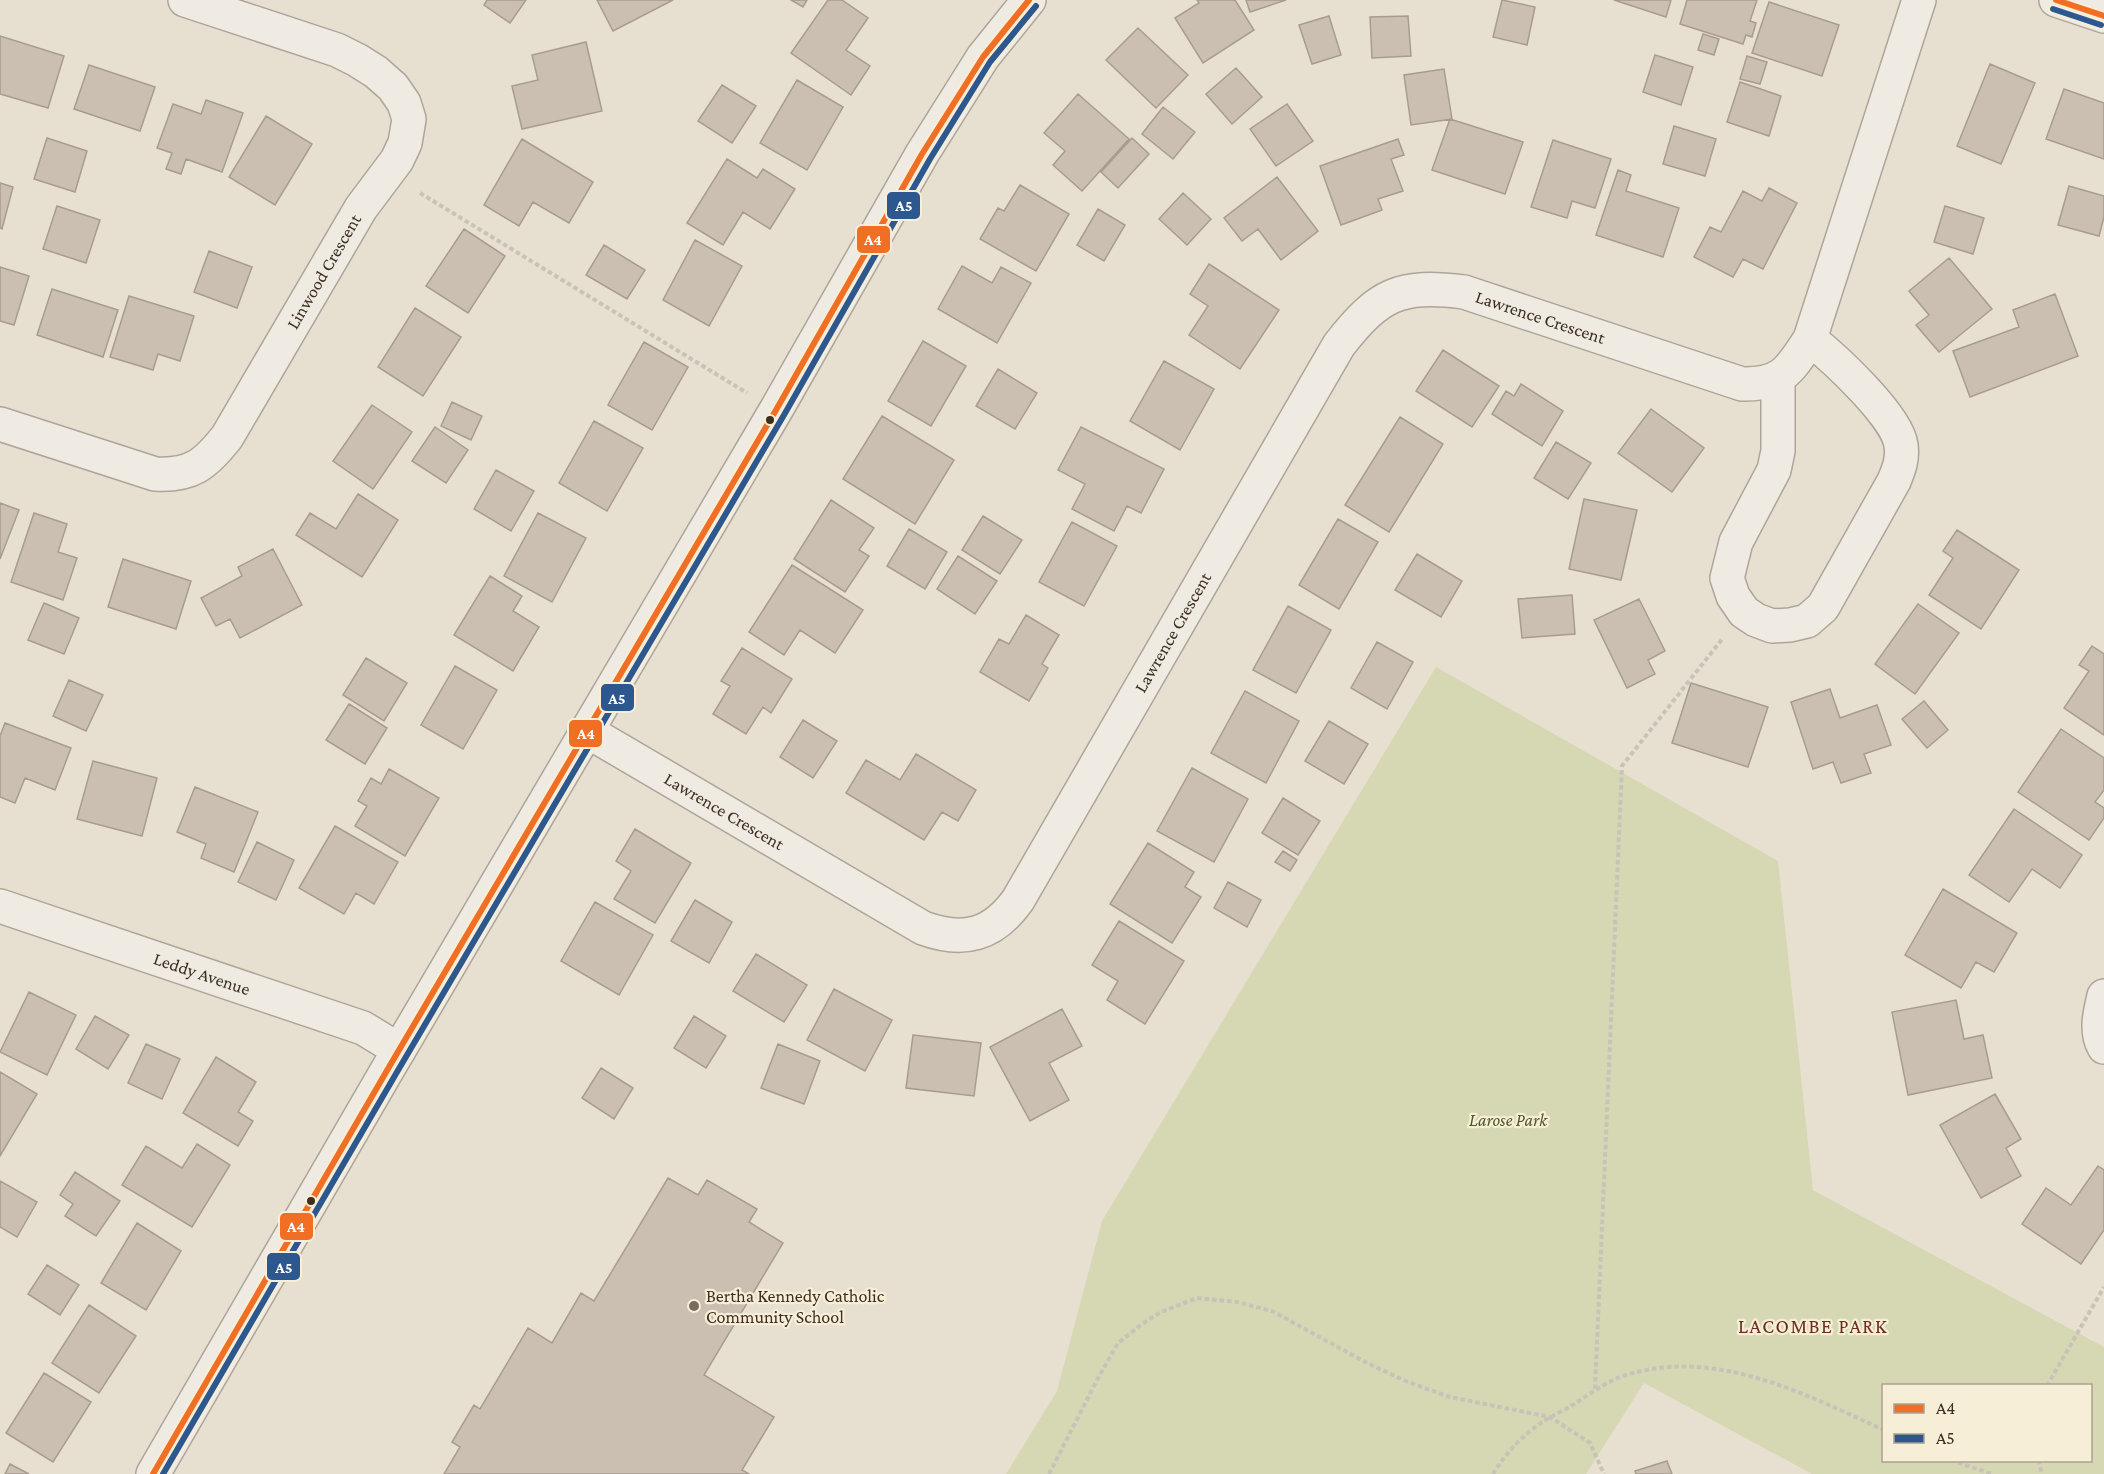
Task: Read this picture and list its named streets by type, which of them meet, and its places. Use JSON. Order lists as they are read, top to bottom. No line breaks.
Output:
{"streets":{"street":["Linwood Crescent","Lawrence Crescent","Leddy Avenue"]},"districts":["LACOMBE PARK"],"parks":["Larose Park"],"places":["Bertha Kennedy Catholic Community School"],"lines":["transit line A4","transit line A5"],"legend":["A4","A5"]}
